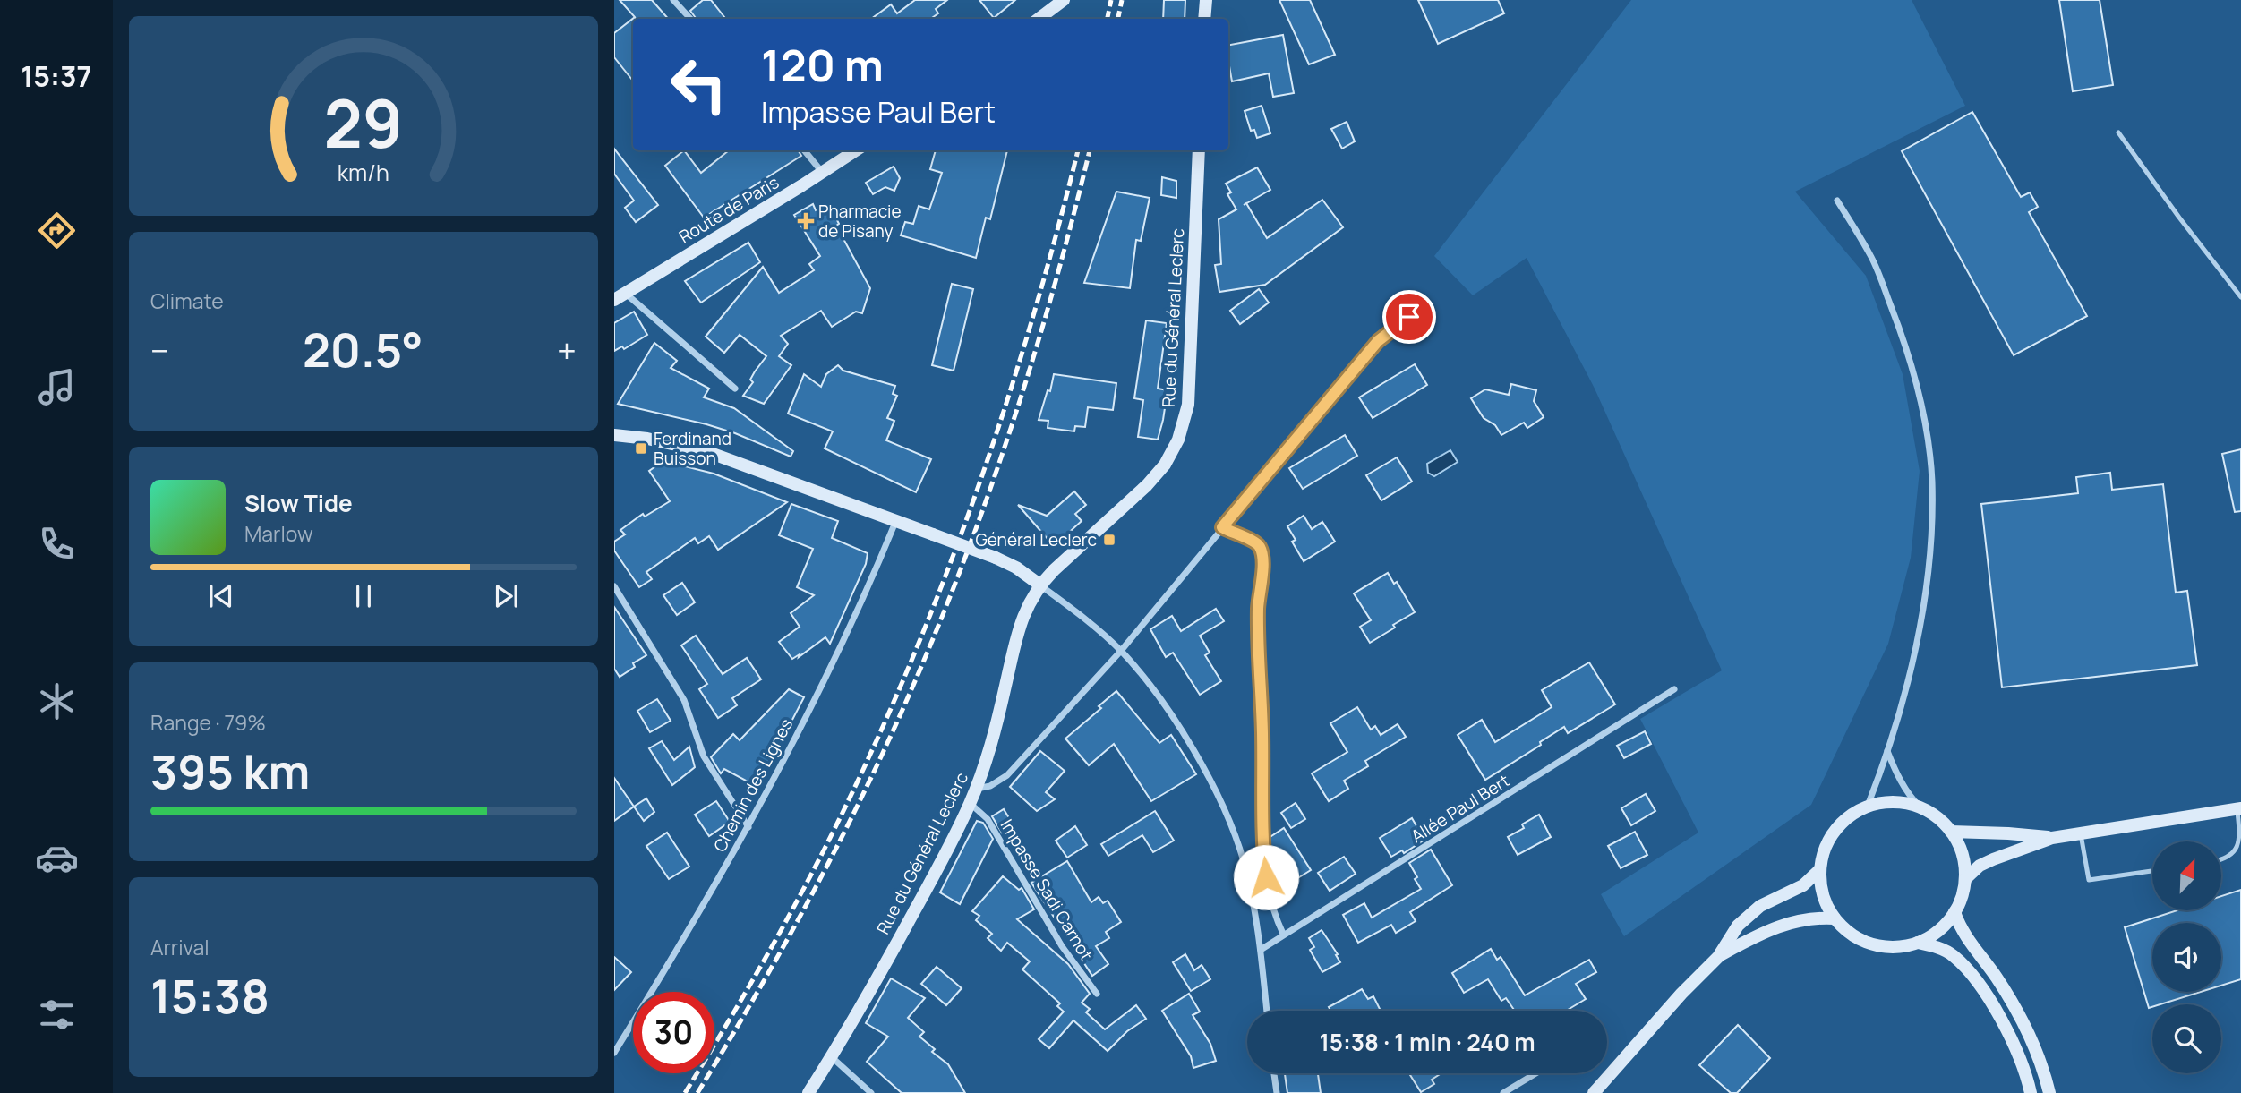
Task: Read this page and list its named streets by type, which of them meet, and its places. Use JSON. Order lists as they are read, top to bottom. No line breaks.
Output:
{"streets":{"main road":["Route de Paris","Rue du Général Leclerc"],"street":["Chemin des Lignes","Allée Paul Bert","Impasse Sadi Carnot"]},"crossings":[["Rue du Général Leclerc","Impasse Sadi Carnot"]],"places":{"health":["Pharmacie de Pisany"],"transit":["Ferdinand Buisson","Général Leclerc"]},"north":"top right","page":{"tabs":"15:37","turn":["120 m","Impasse Paul Bert"],"tile":["Climate",["Range · 79%","395 km"],["Arrival","15:38"]],"heat":["−","20.5°","+"],"song":["Slow Tide","Marlow"],"limit":"30","trip":"15:38 · 1 min · 240 m","gauge":["29","km/h"]}}
